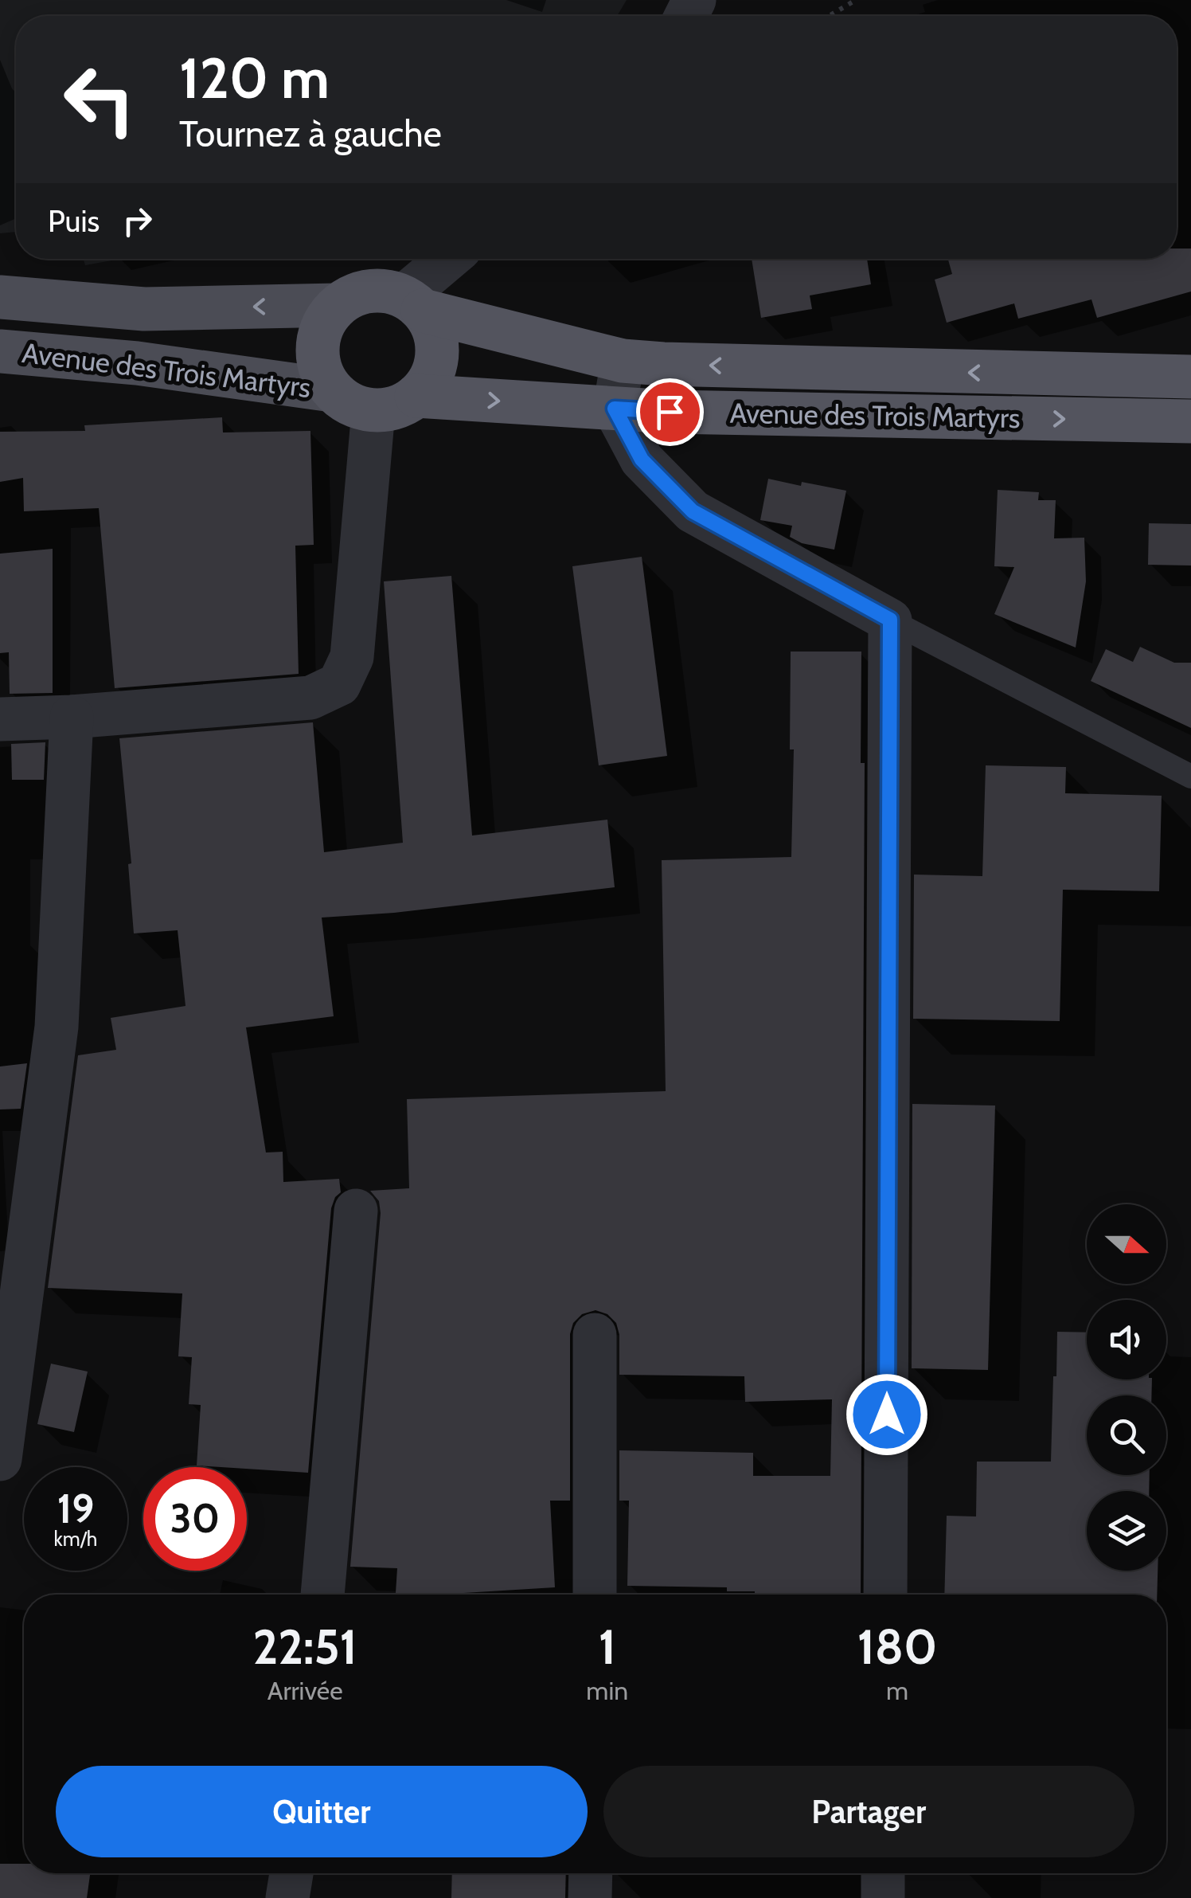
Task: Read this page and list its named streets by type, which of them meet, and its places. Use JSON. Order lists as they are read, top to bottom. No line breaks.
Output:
{"streets":{"highway":["Avenue des Trois Martyrs"]},"north":"right","page":{"turn":["120 m","Tournez à gauche"],"then":"Puis","speed":"19 km/h","limit":"30","eta":["22:51","Arrivée","1","min","180","m"],"buttons":["Quitter","Partager"]}}
